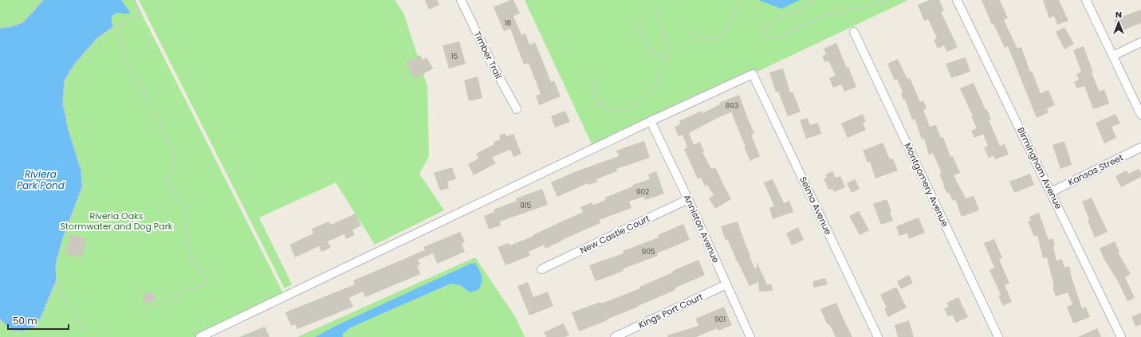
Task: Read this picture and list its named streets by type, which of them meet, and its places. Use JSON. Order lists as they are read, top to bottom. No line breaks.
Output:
{"streets":{"street":["Timber Trail","Birmingham Avenue","Kansas Street","Montgomery Avenue","Selma Avenue","Anniston Avenue","New Castle Court","Kings Port Court"]},"crossings":[["Birmingham Avenue","Kansas Street"],["Selma Avenue","Anniston Avenue"],["Anniston Avenue","New Castle Court"],["Anniston Avenue","Kings Port Court"]],"water":["Riviera Park Pond"],"parks":["Riveria Oaks Stormwater and Dog Park"],"house_numbers":["18","15","893","902","915","905","901"],"scale_bar":"50 m","north":"top"}
